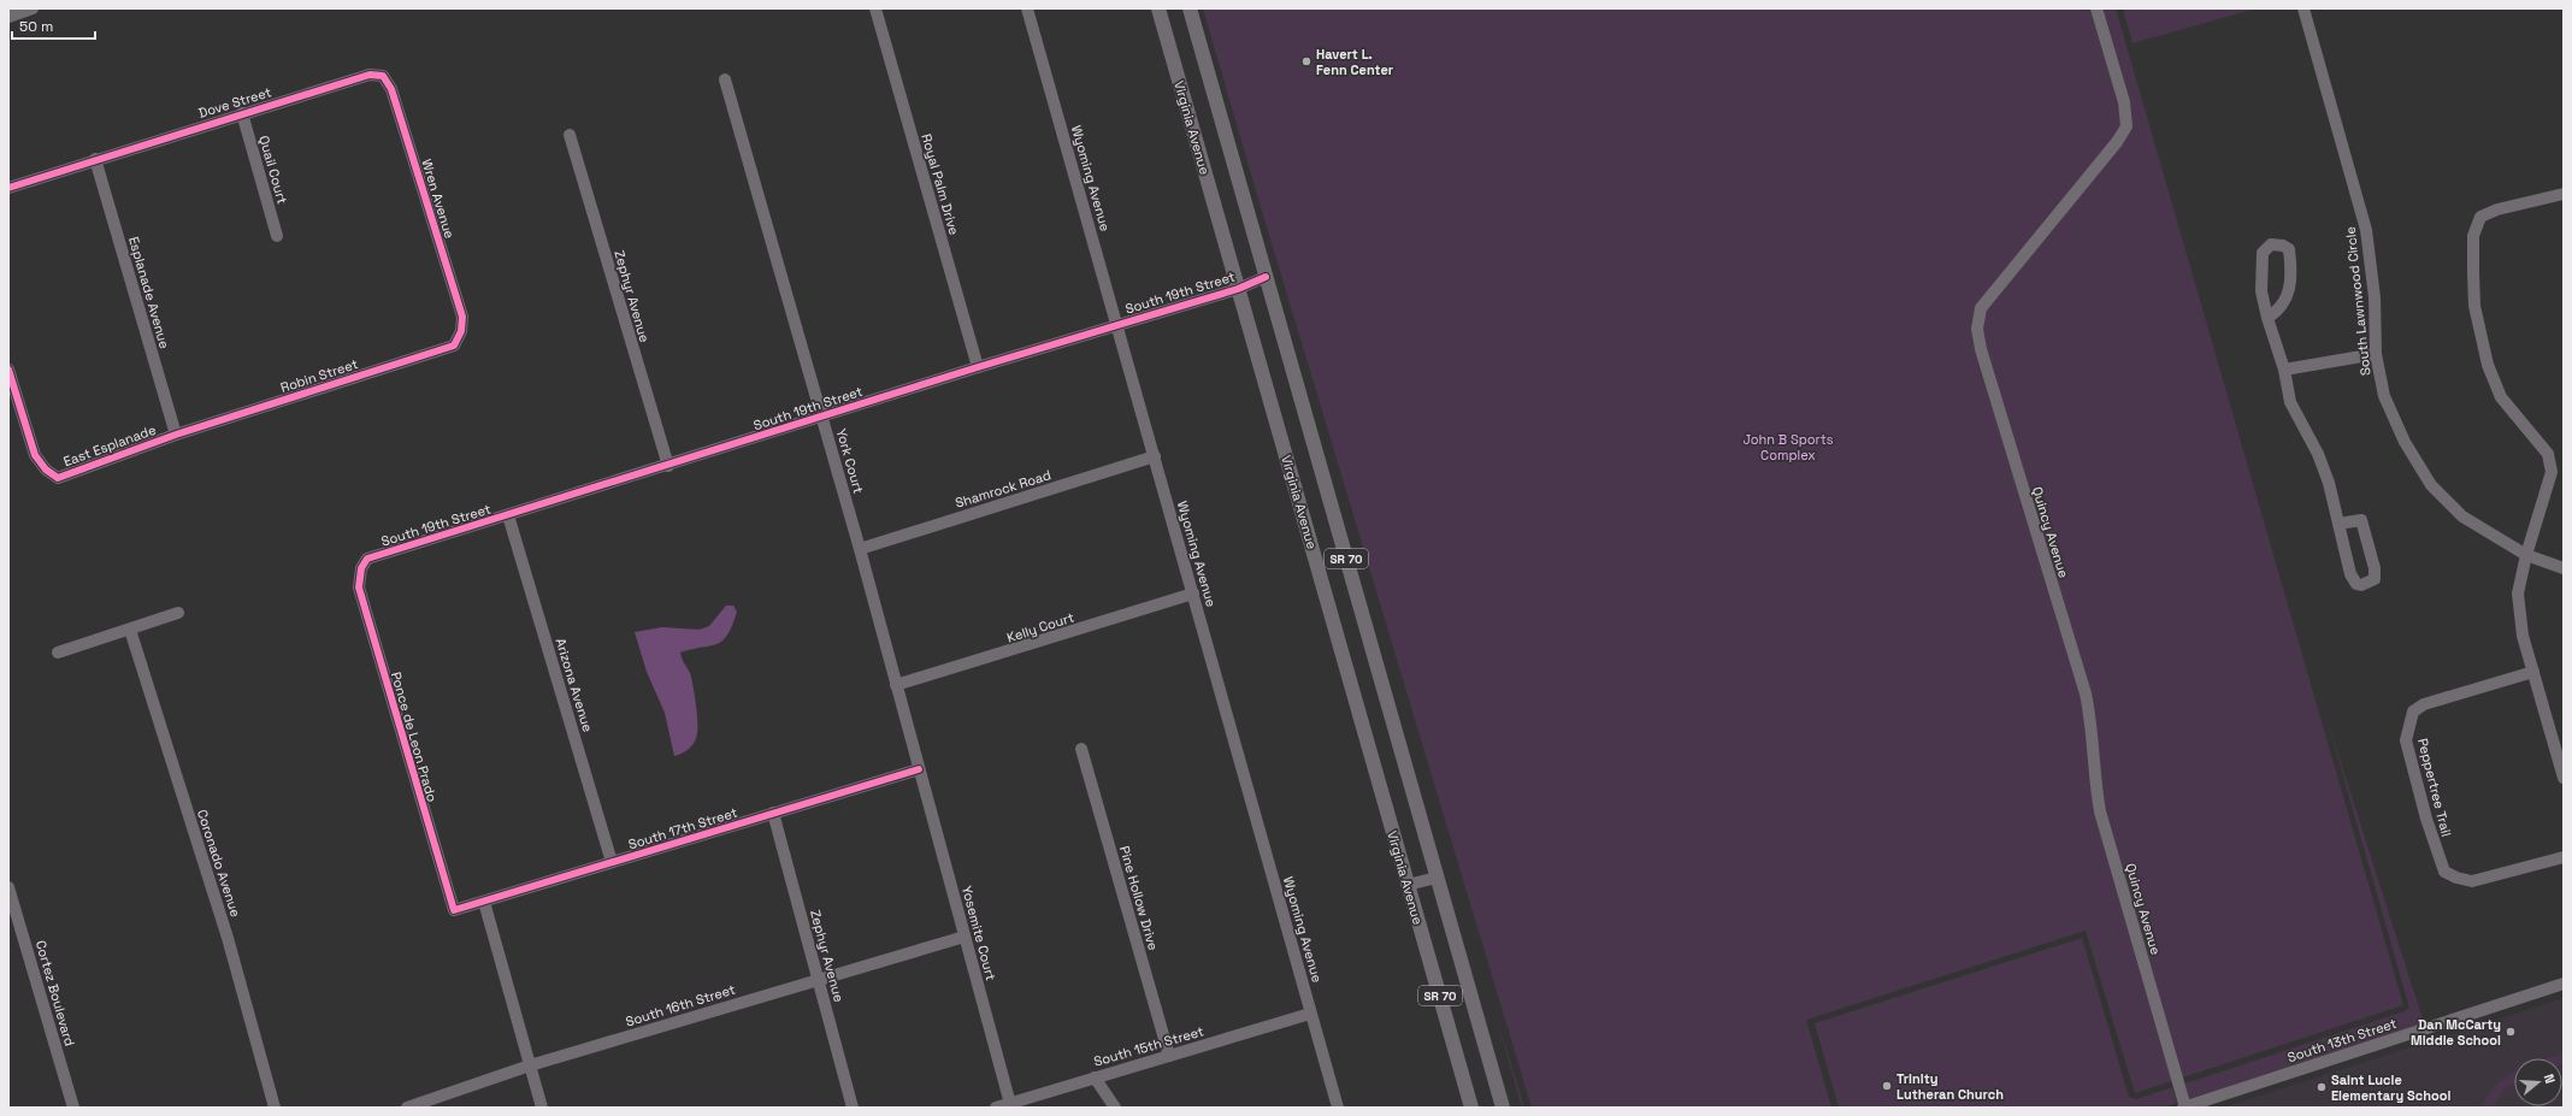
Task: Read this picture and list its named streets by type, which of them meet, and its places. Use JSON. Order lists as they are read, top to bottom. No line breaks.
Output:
{"streets":{"main road":["Virginia Avenue","SR 70"],"street":["Dove Street","Quail Court","Wyoming Avenue","Royal Palm Drive","Wren Avenue","Esplanade Avenue","South 19th Street","Zephyr Avenue","South Lawnwood Circle","Robin Street","East Esplanade","York Court","Shamrock Road","Quincy Avenue","Kelly Court","Arizona Avenue","Ponce de Leon Prado","Peppertree Trail","South 17th Street","Coronado Avenue","Pine Hollow Drive","Yosemite Court","Cortez Boulevard","South 16th Street","South 13th Street","South 15th Street"]},"crossings":[["Dove Street","Quail Court"],["Dove Street","Wren Avenue"],["Dove Street","Esplanade Avenue"],["Virginia Avenue","South 19th Street"],["Wyoming Avenue","South 19th Street"],["Wyoming Avenue","Shamrock Road"],["Wyoming Avenue","Kelly Court"],["Wyoming Avenue","South 15th Street"],["Royal Palm Drive","South 19th Street"],["Wren Avenue","Robin Street"],["Esplanade Avenue","Robin Street"],["Esplanade Avenue","East Esplanade"],["South 19th Street","Zephyr Avenue"],["South 19th Street","York Court"],["South 19th Street","SR 70"],["South 19th Street","Arizona Avenue"],["South 19th Street","Ponce de Leon Prado"],["Zephyr Avenue","South 17th Street"],["Zephyr Avenue","South 16th Street"],["Robin Street","East Esplanade"],["York Court","Shamrock Road"],["York Court","Kelly Court"],["York Court","South 17th Street"],["York Court","Yosemite Court"],["Quincy Avenue","South 13th Street"],["Arizona Avenue","South 17th Street"],["Ponce de Leon Prado","South 17th Street"],["South 17th Street","Yosemite Court"],["Pine Hollow Drive","South 15th Street"],["Yosemite Court","South 16th Street"],["Yosemite Court","South 15th Street"]],"parks":["John B Sports Complex"],"places":["Havert L. Fenn Center","Dan McCarty Middle School","Trinity Lutheran Church","Saint Lucie Elementary School"],"scale_bar":"50 m","north":"right"}
